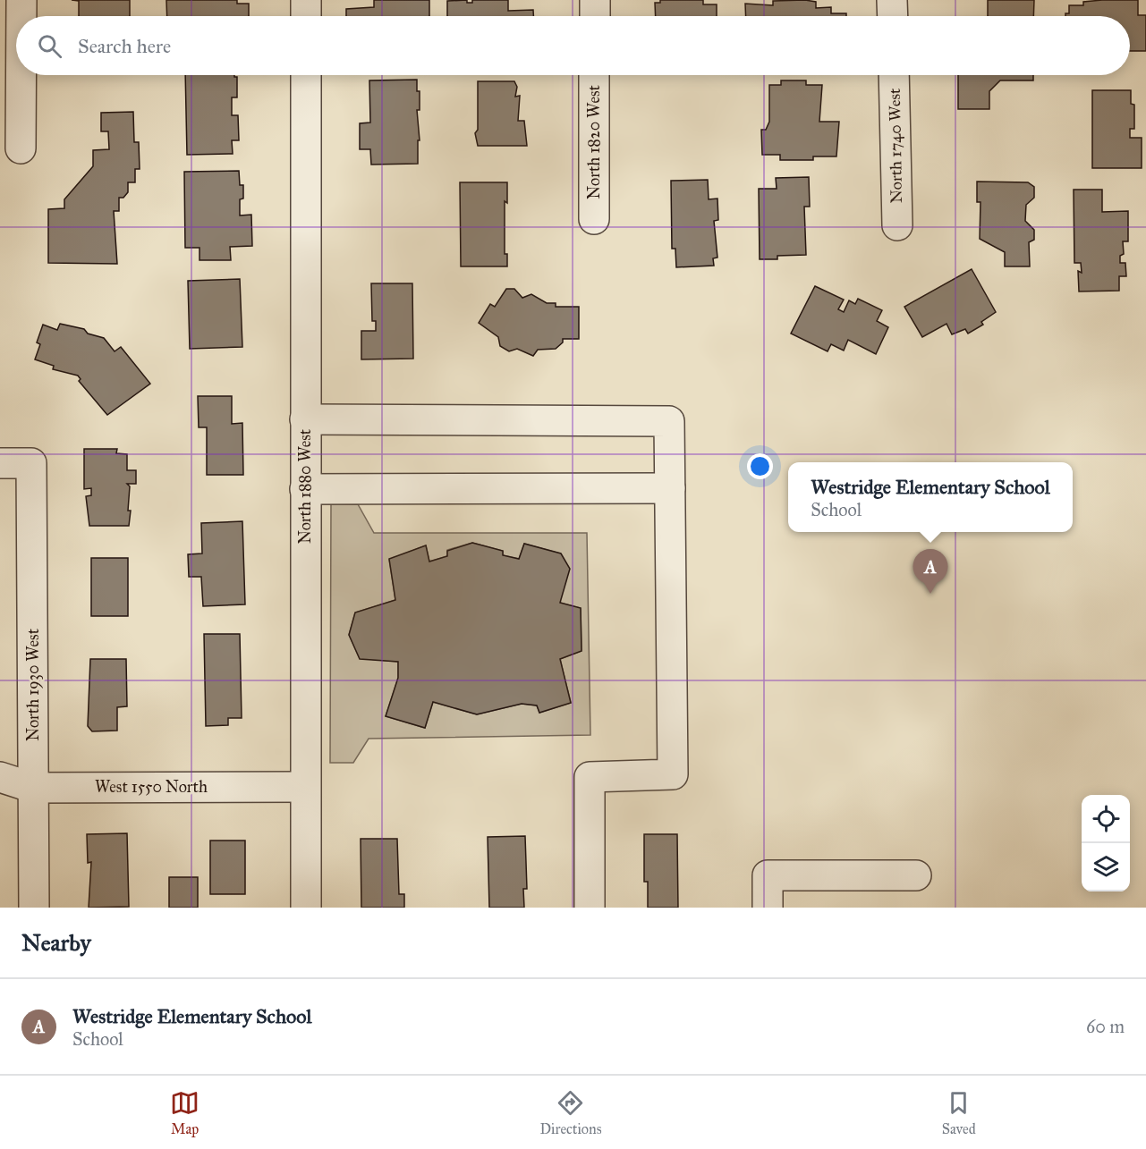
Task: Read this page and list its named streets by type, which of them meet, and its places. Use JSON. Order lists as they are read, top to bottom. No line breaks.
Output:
{"streets":{"street":["North 1820 West","North 1740 West","North 1880 West","North 1930 West","West 1550 North"]},"crossings":[["North 1880 West","West 1550 North"],["North 1930 West","West 1550 North"]],"page":{"search":"Search here","popup":["Westridge Elementary School","School"],"pins":"A","heading":"Nearby","list":[{"mark":"A","name":"Westridge Elementary School","note":"School","value":"60 m"}],"nav":["Map","Directions","Saved"]}}
